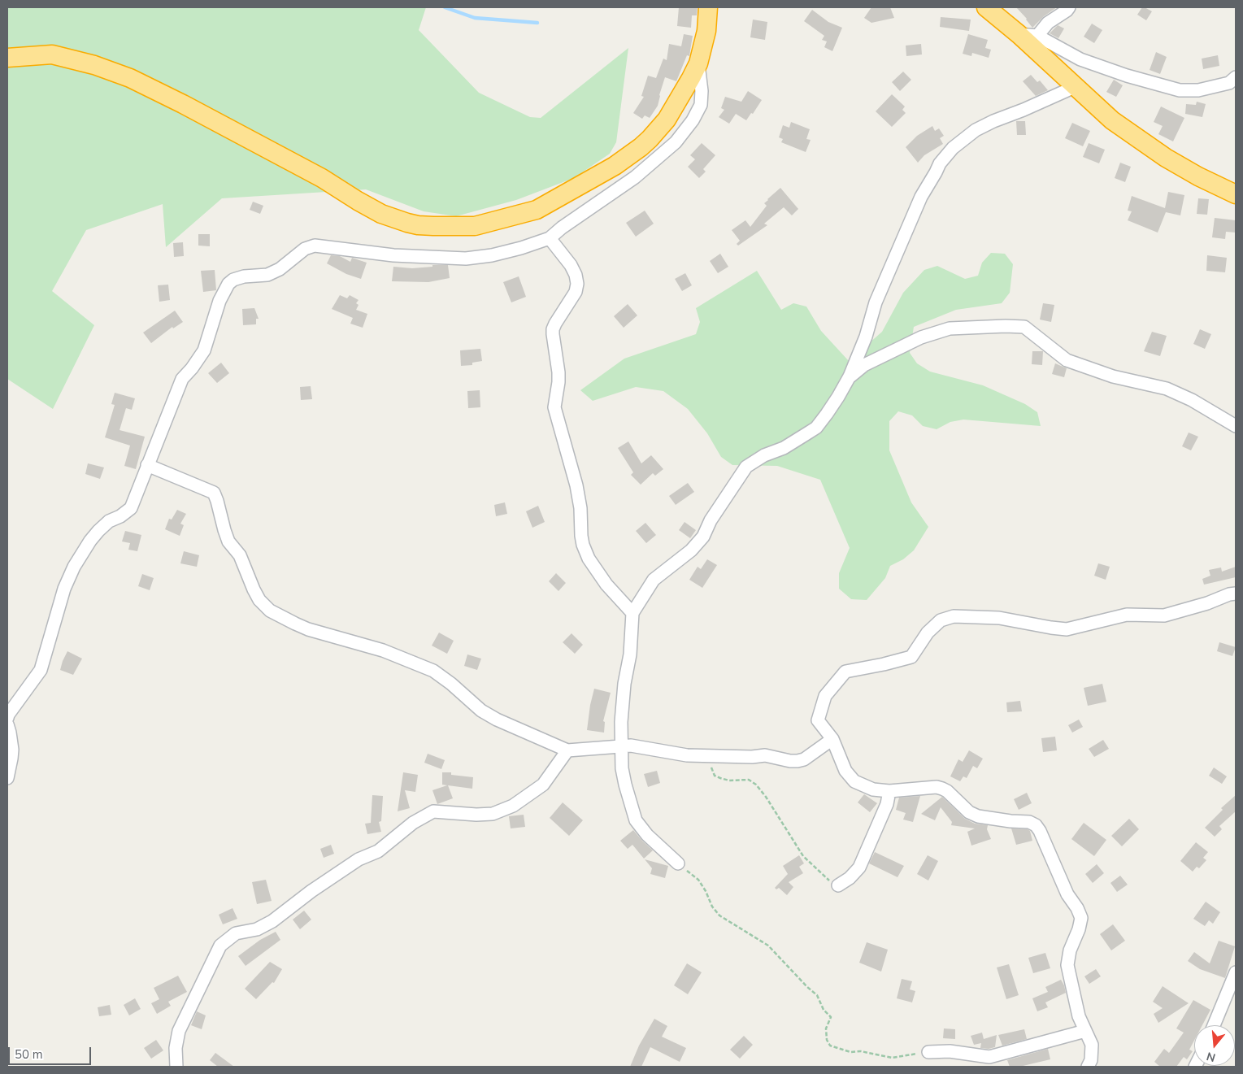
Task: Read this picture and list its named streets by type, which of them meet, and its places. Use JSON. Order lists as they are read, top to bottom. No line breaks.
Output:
{"scale_bar":"50 m","north":"bottom"}
